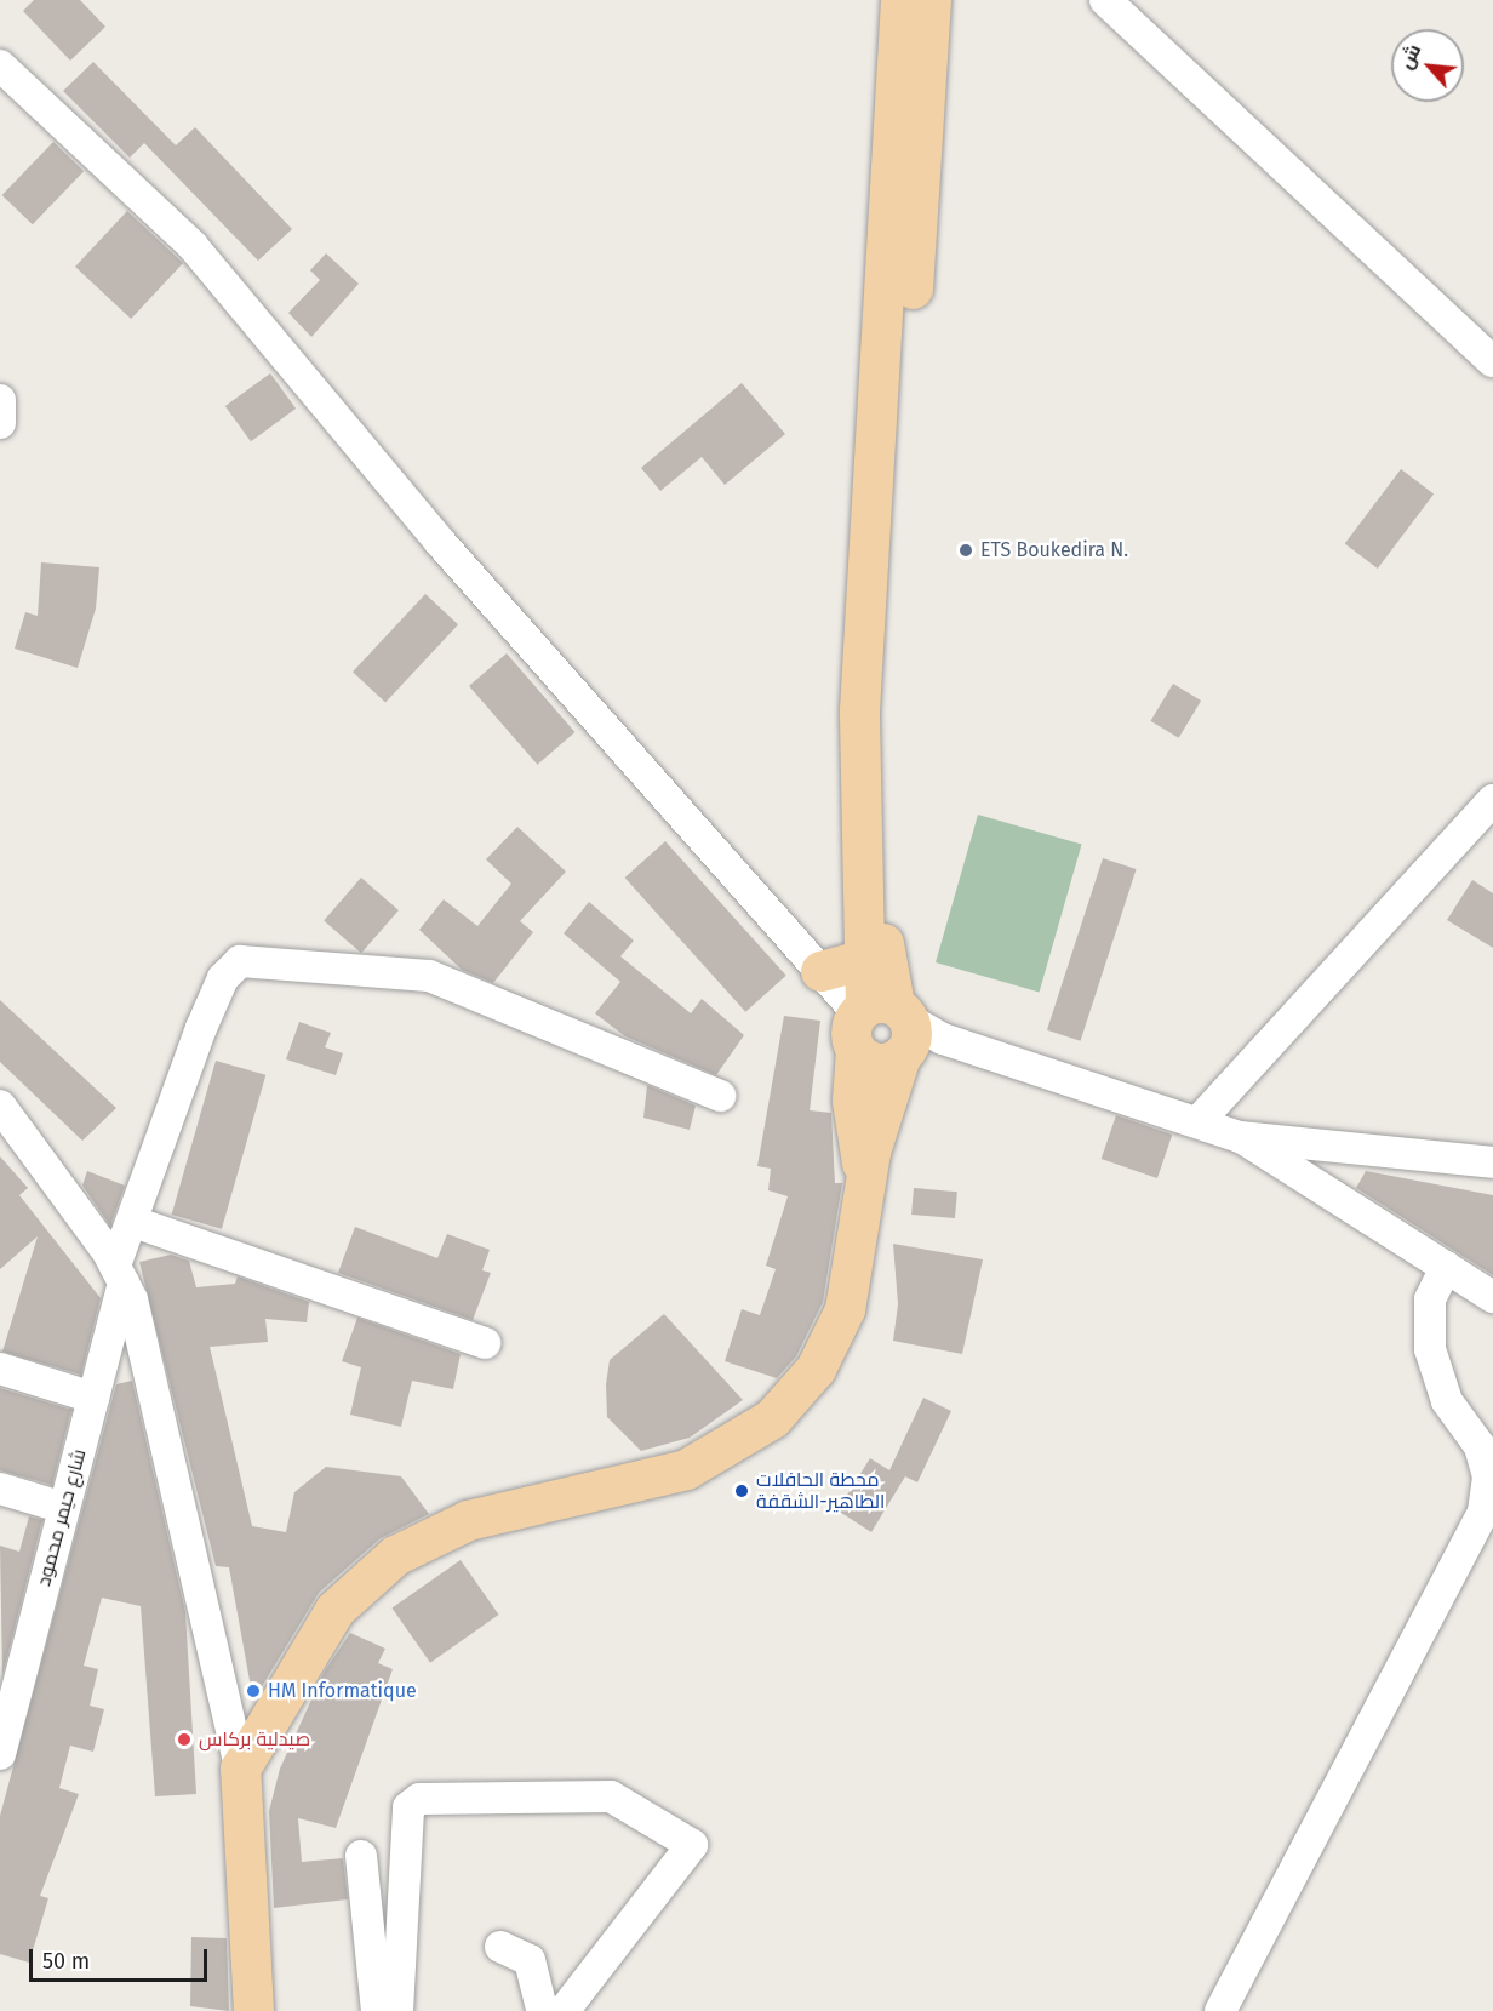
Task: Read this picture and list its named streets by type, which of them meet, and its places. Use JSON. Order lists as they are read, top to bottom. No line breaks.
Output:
{"streets":{"street":["شارع حيمر محمود"]},"places":["ETS Boukedira N.","محطة الحافلات الطاهير-الشقفة","HM Informatique","صيدلية بركاس"],"scale_bar":"50 m","north":"top left"}
